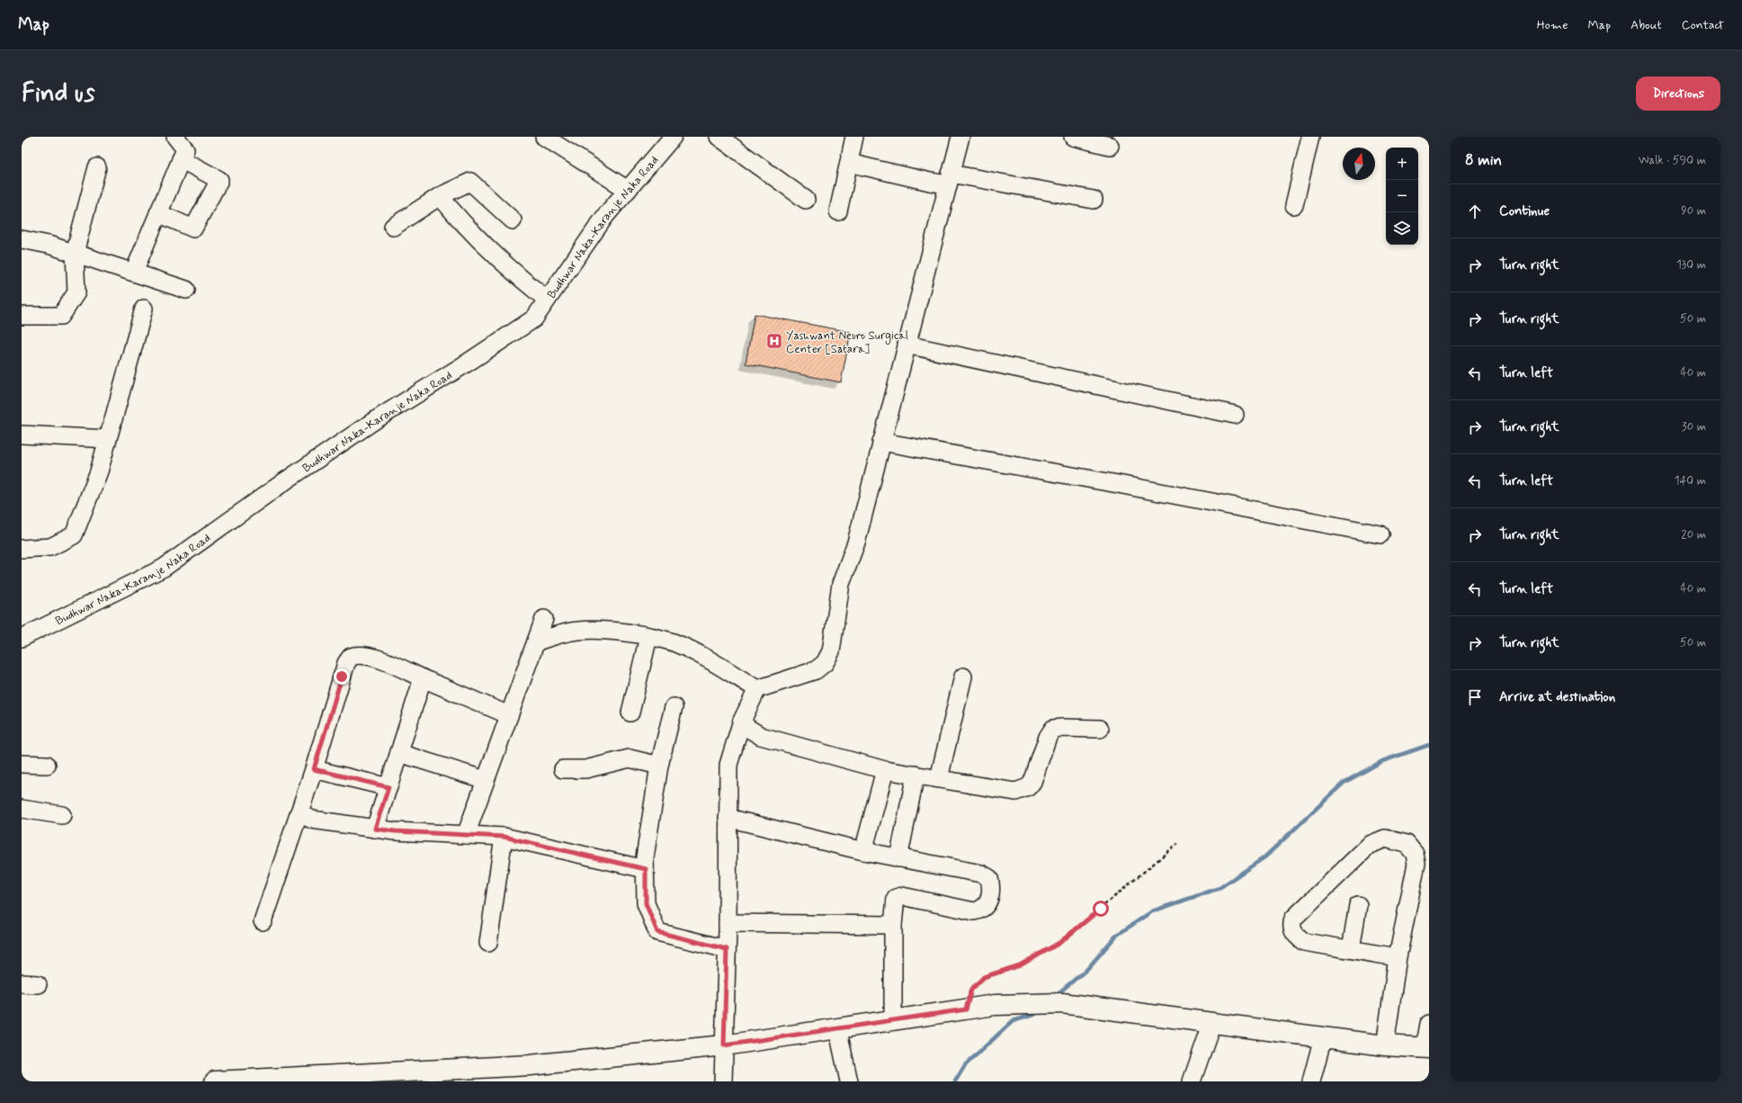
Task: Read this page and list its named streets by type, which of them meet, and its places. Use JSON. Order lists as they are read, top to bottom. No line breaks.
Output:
{"streets":{"street":["Budhwar Naka-Karanje Naka Road"]},"places":{"hospital":["Yashwant Neuro Surgical Center [Satara]"]},"north":"top","page":{"header":"Map","nav":["Home","Map","About","Contact"],"buttons":"Directions","title":"Find us","heading":["8 min","Walk · 590 m"],"map_buttons":["+","−"],"list":[["Continue","90 m"],["Turn right","130 m"],["Turn right","50 m"],["Turn left","40 m"],["Turn right","30 m"],["Turn left","140 m"],["Turn right","20 m"],["Turn left","40 m"],["Turn right","50 m"],"Arrive at destination"]}}
